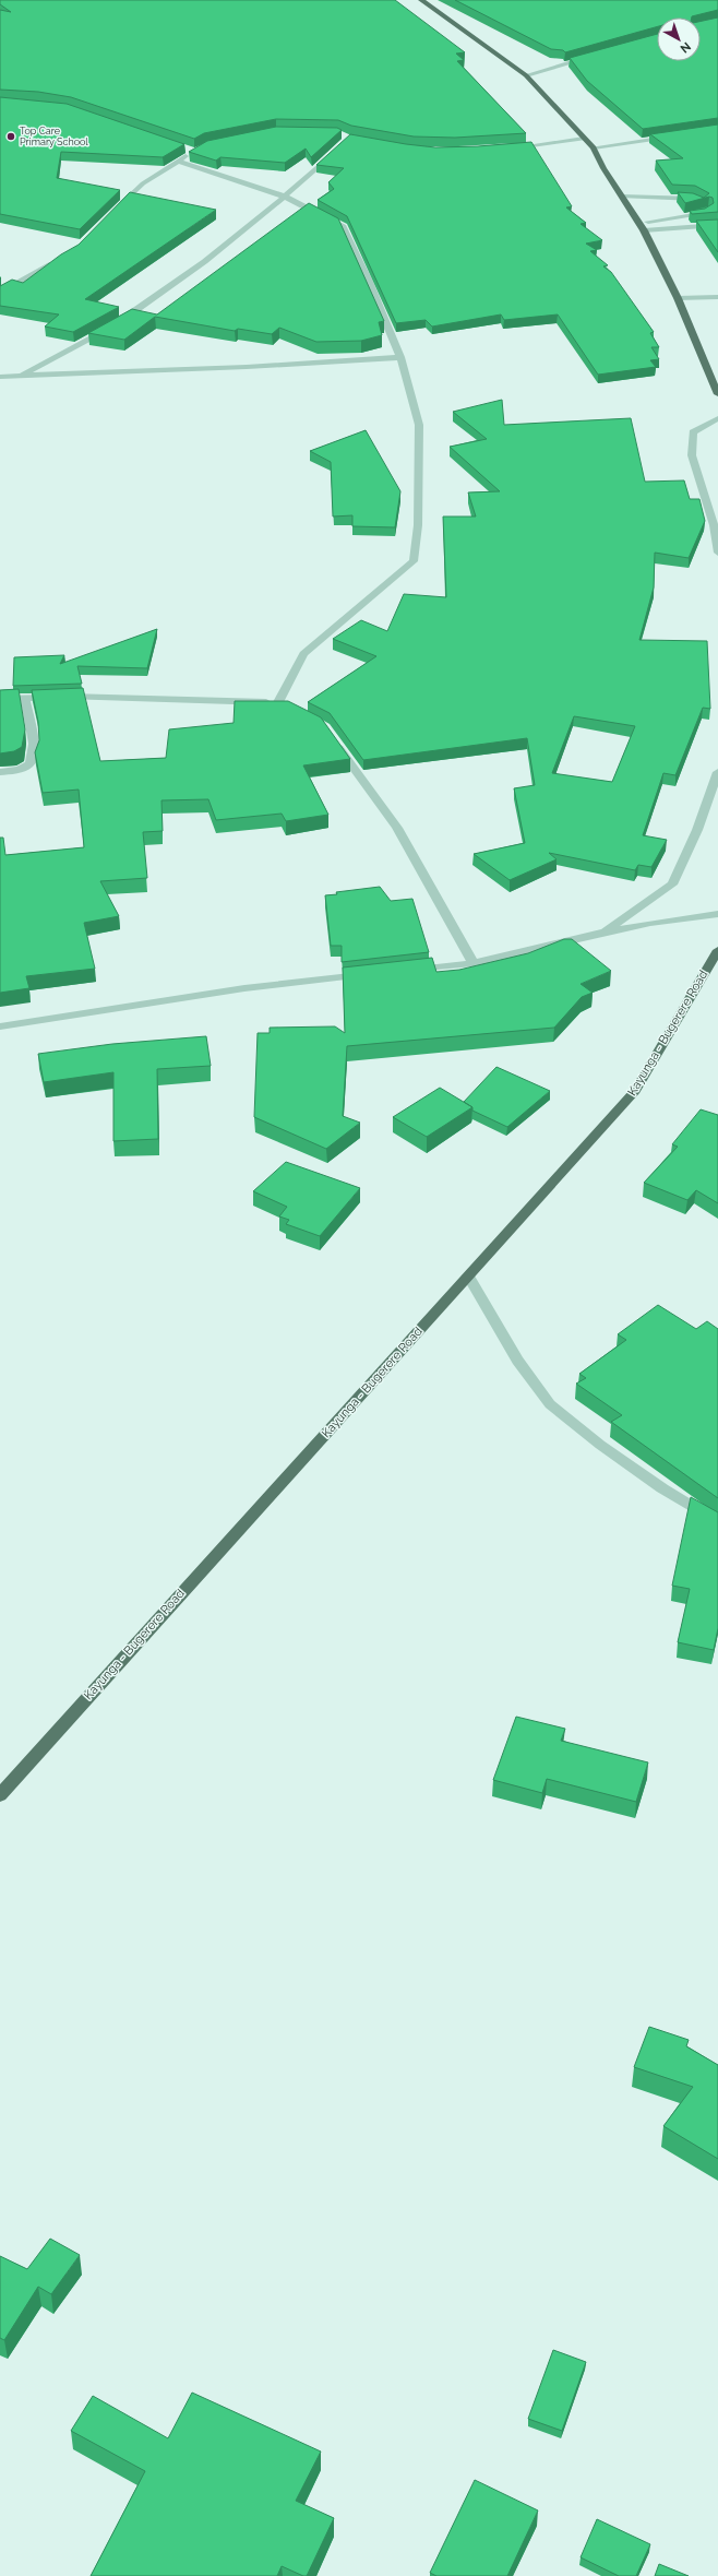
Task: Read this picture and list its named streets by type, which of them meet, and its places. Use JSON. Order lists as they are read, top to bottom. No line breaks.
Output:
{"streets":{"main road":["Kayunga - Bugerere Road"]},"places":["Top Care Primary School"],"north":"bottom right"}
